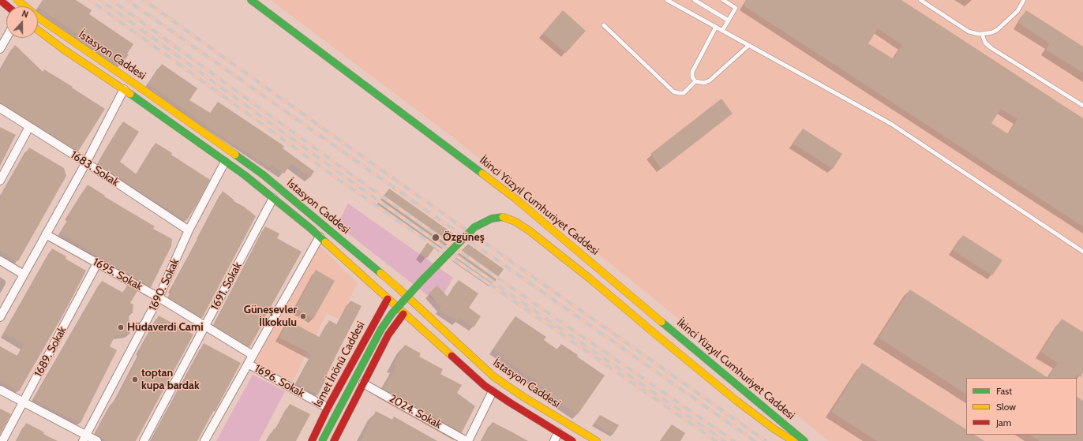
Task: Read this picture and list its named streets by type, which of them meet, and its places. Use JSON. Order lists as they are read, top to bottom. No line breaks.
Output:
{"streets":{"main road":["İstasyon Caddesi","İkinci Yüzyıl Cumhuriyet Caddesi","İsmet İnönü Caddesi"],"street":["1683. Sokak","1695. Sokak","1690. Sokak","1691. Sokak","1689. Sokak","1696. Sokak","2024. Sokak"]},"crossings":[["İstasyon Caddesi","1690. Sokak"],["İstasyon Caddesi","1691. Sokak"],["İstasyon Caddesi","İsmet İnönü Caddesi"],["1683. Sokak","1690. Sokak"],["1695. Sokak","1690. Sokak"],["1695. Sokak","1691. Sokak"],["1695. Sokak","1689. Sokak"],["İsmet İnönü Caddesi","1696. Sokak"]],"places":["Özgüneş","Güneşevler İlkokulu","Hüdaverdi Cami","toptan kupa bardak"],"legend":["Fast","Slow","Jam"],"north":"top"}
